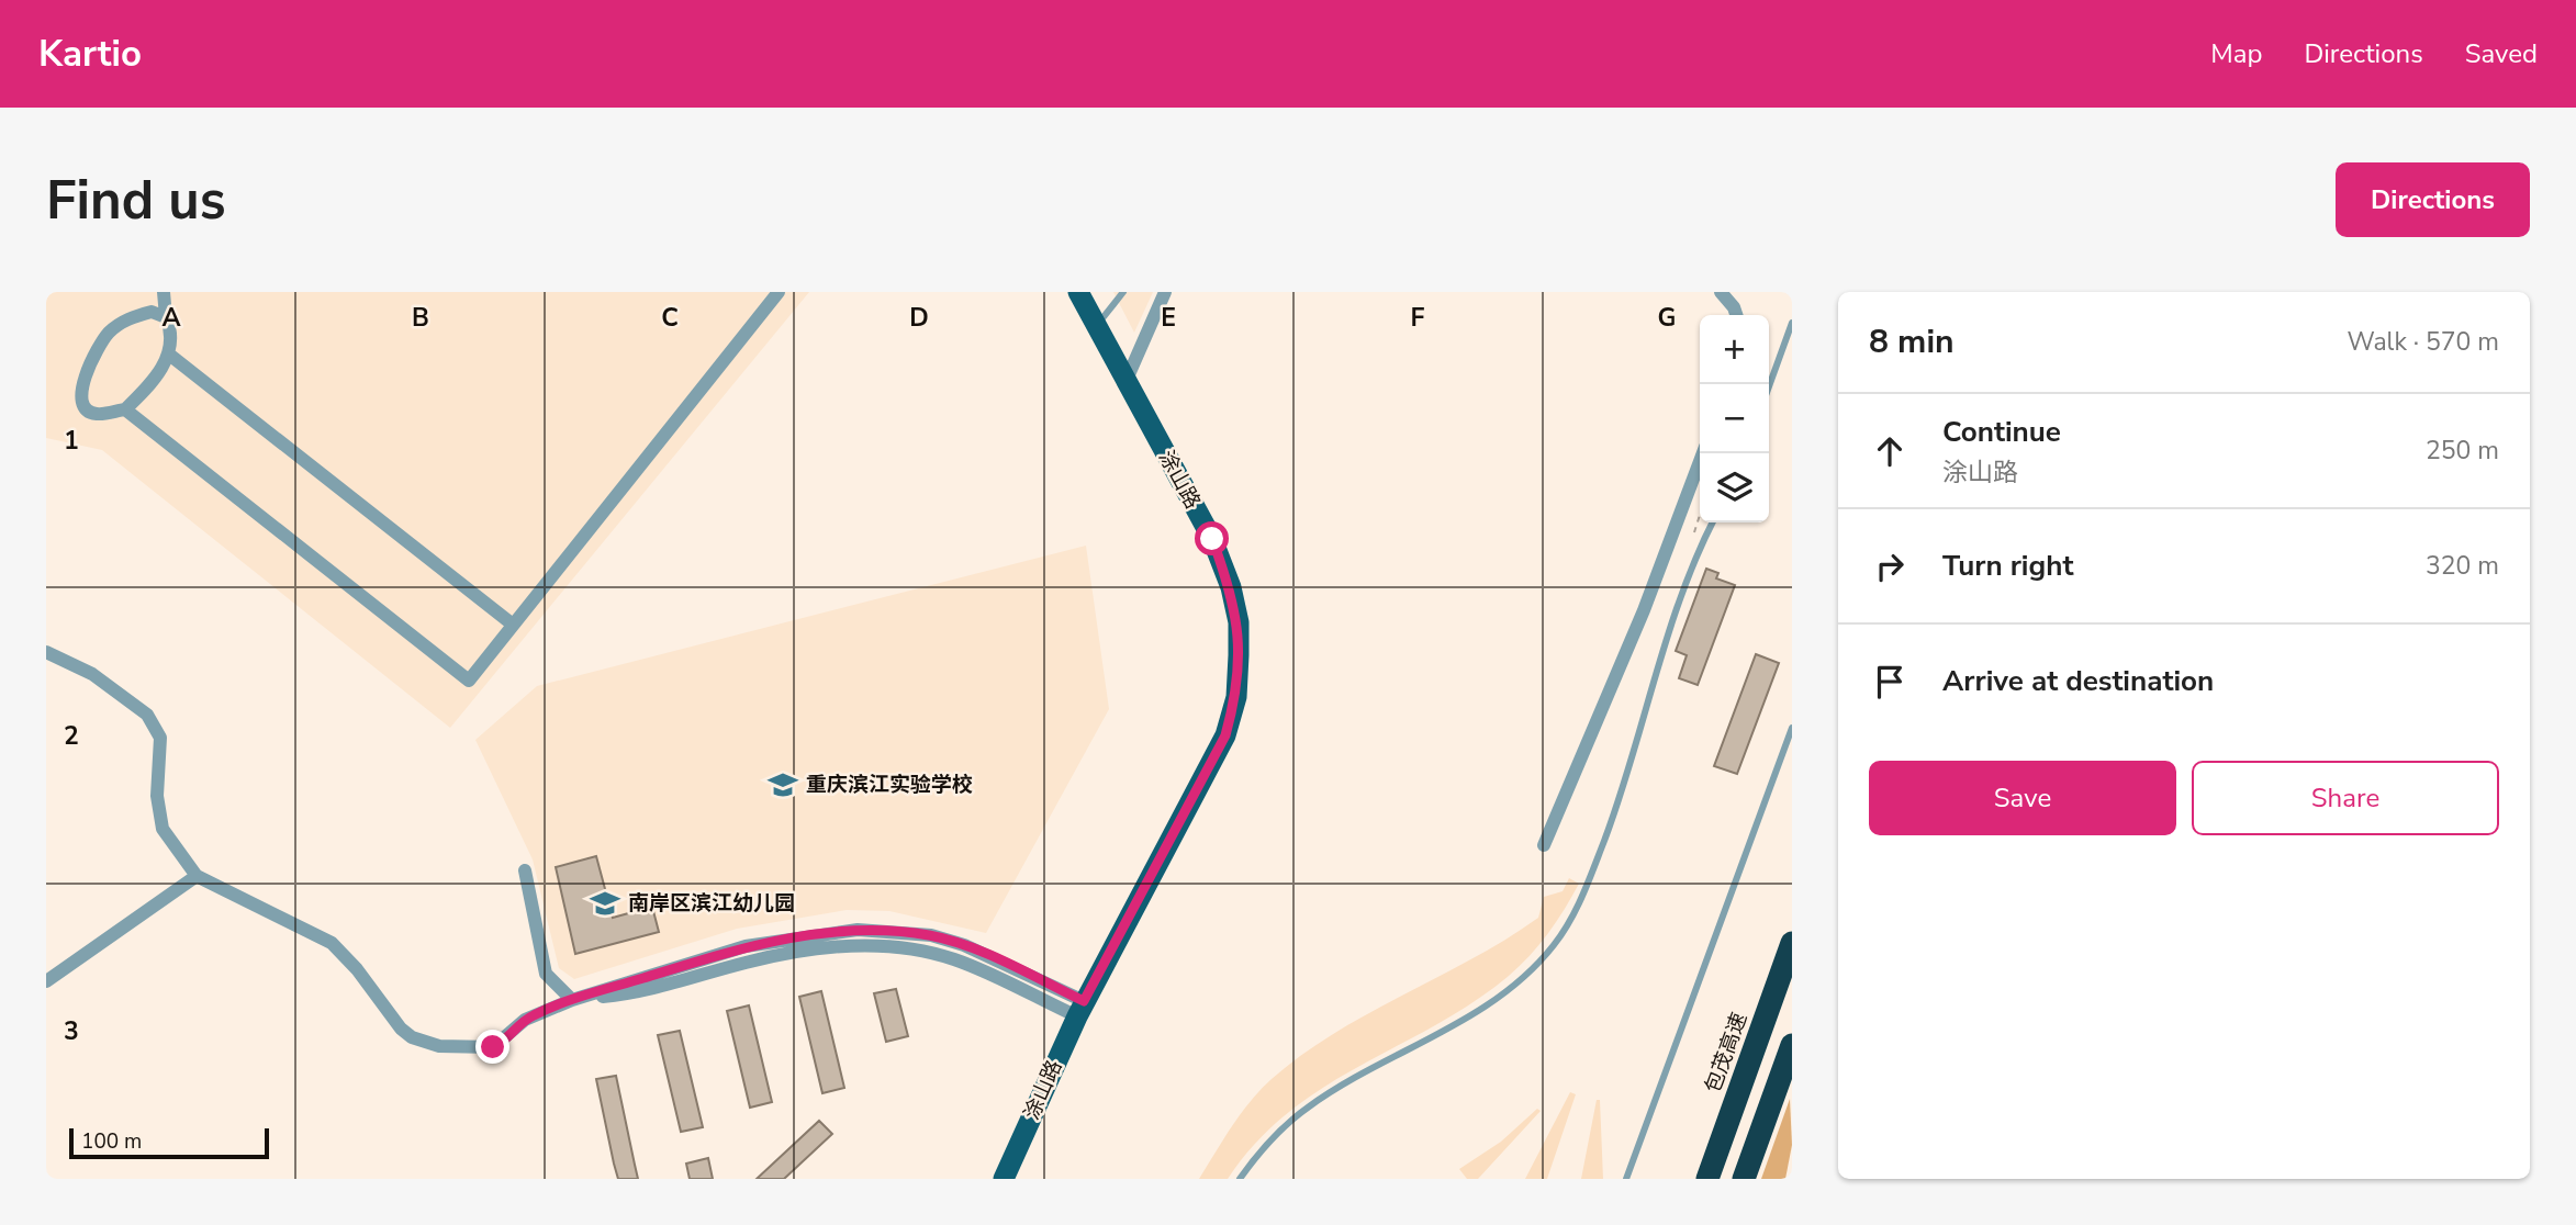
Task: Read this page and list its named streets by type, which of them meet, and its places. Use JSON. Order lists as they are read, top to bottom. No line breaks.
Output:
{"streets":{"highway":["包茂高速"],"main road":["涂山路"]},"places":{"school or university":["重庆滨江实验学校","南岸区滨江幼儿园"]},"scale_bar":"100 m","page":{"header":"Kartio","nav":["Map","Directions","Saved"],"buttons":["Directions",["Save","Share"]],"title":"Find us","heading":["8 min","Walk · 570 m"],"map_buttons":["+","−"],"list":[["Continue","涂山路","250 m"],["Turn right","320 m"],"Arrive at destination"],"scale":"100 m"},"grid":{"columns":["A","B","C","D","E","F","G"],"rows":["1","2","3"]}}
